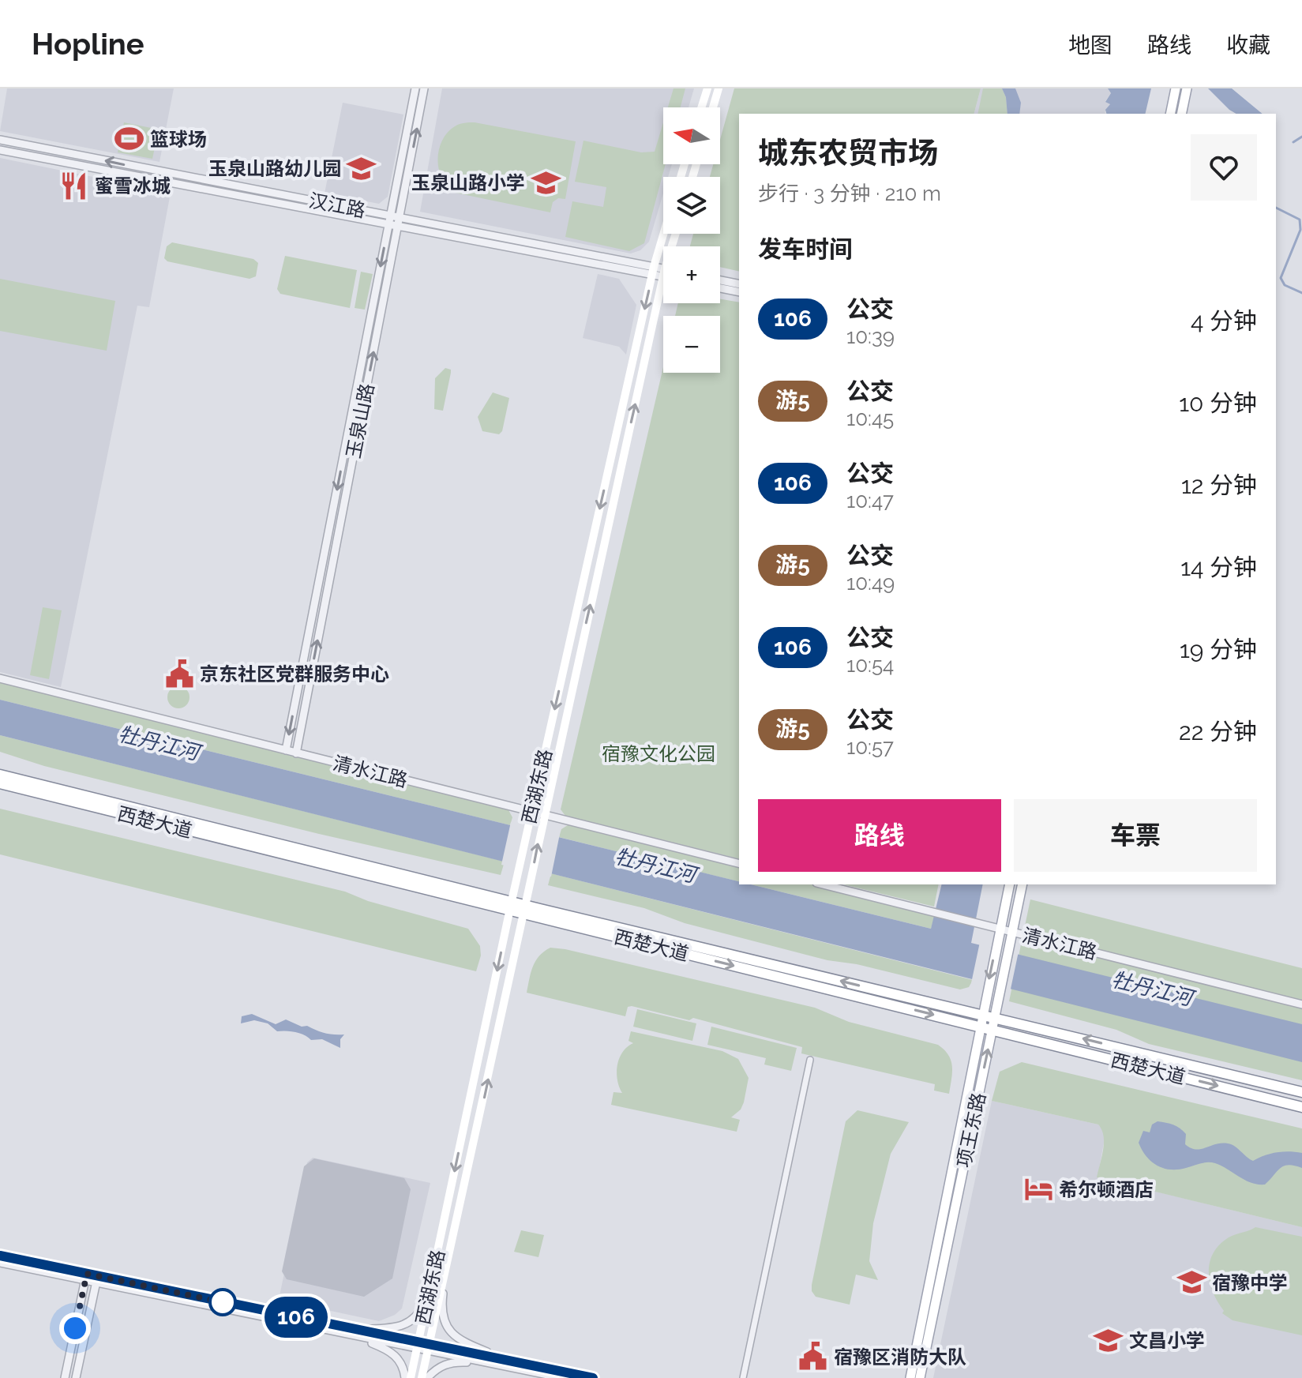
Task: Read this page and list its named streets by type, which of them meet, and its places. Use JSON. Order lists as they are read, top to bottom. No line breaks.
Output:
{"streets":{"highway":["西楚大道"],"main road":["西湖东路","项王东路"],"street":["汉江路","玉泉山路","清水江路"]},"crossings":[["汉江路","玉泉山路"],["汉江路","西湖东路"],["玉泉山路","清水江路"],["清水江路","西湖东路"],["清水江路","项王东路"],["西湖东路","西楚大道"],["西楚大道","项王东路"]],"water":["牡丹江河"],"parks":["宿豫文化公园"],"places":{"sports":["篮球场"],"school or university":["玉泉山路幼儿园","玉泉山路小学","宿豫中学","文昌小学"],"restaurant":["蜜雪冰城"],"public building":["京东社区党群服务中心","宿豫区消防大队"],"hotel":["希尔顿酒店"]},"lines":["bus line 106"],"north":"left","page":{"header":"Hopline","nav":["地图","路线","收藏"],"on_map":"106","map_buttons":["+","−"],"heading":[["城东农贸市场","步行 · 3 分钟 · 210 m"],"发车时间"],"list":[{"mark":"106","name":"公交","note":"10:39","value":"4 分钟"},{"mark":"游5","name":"公交","note":"10:45","value":"10 分钟"},{"mark":"106","name":"公交","note":"10:47","value":"12 分钟"},{"mark":"游5","name":"公交","note":"10:49","value":"14 分钟"},{"mark":"106","name":"公交","note":"10:54","value":"19 分钟"},{"mark":"游5","name":"公交","note":"10:57","value":"22 分钟"}],"buttons":["路线","车票"]}}
